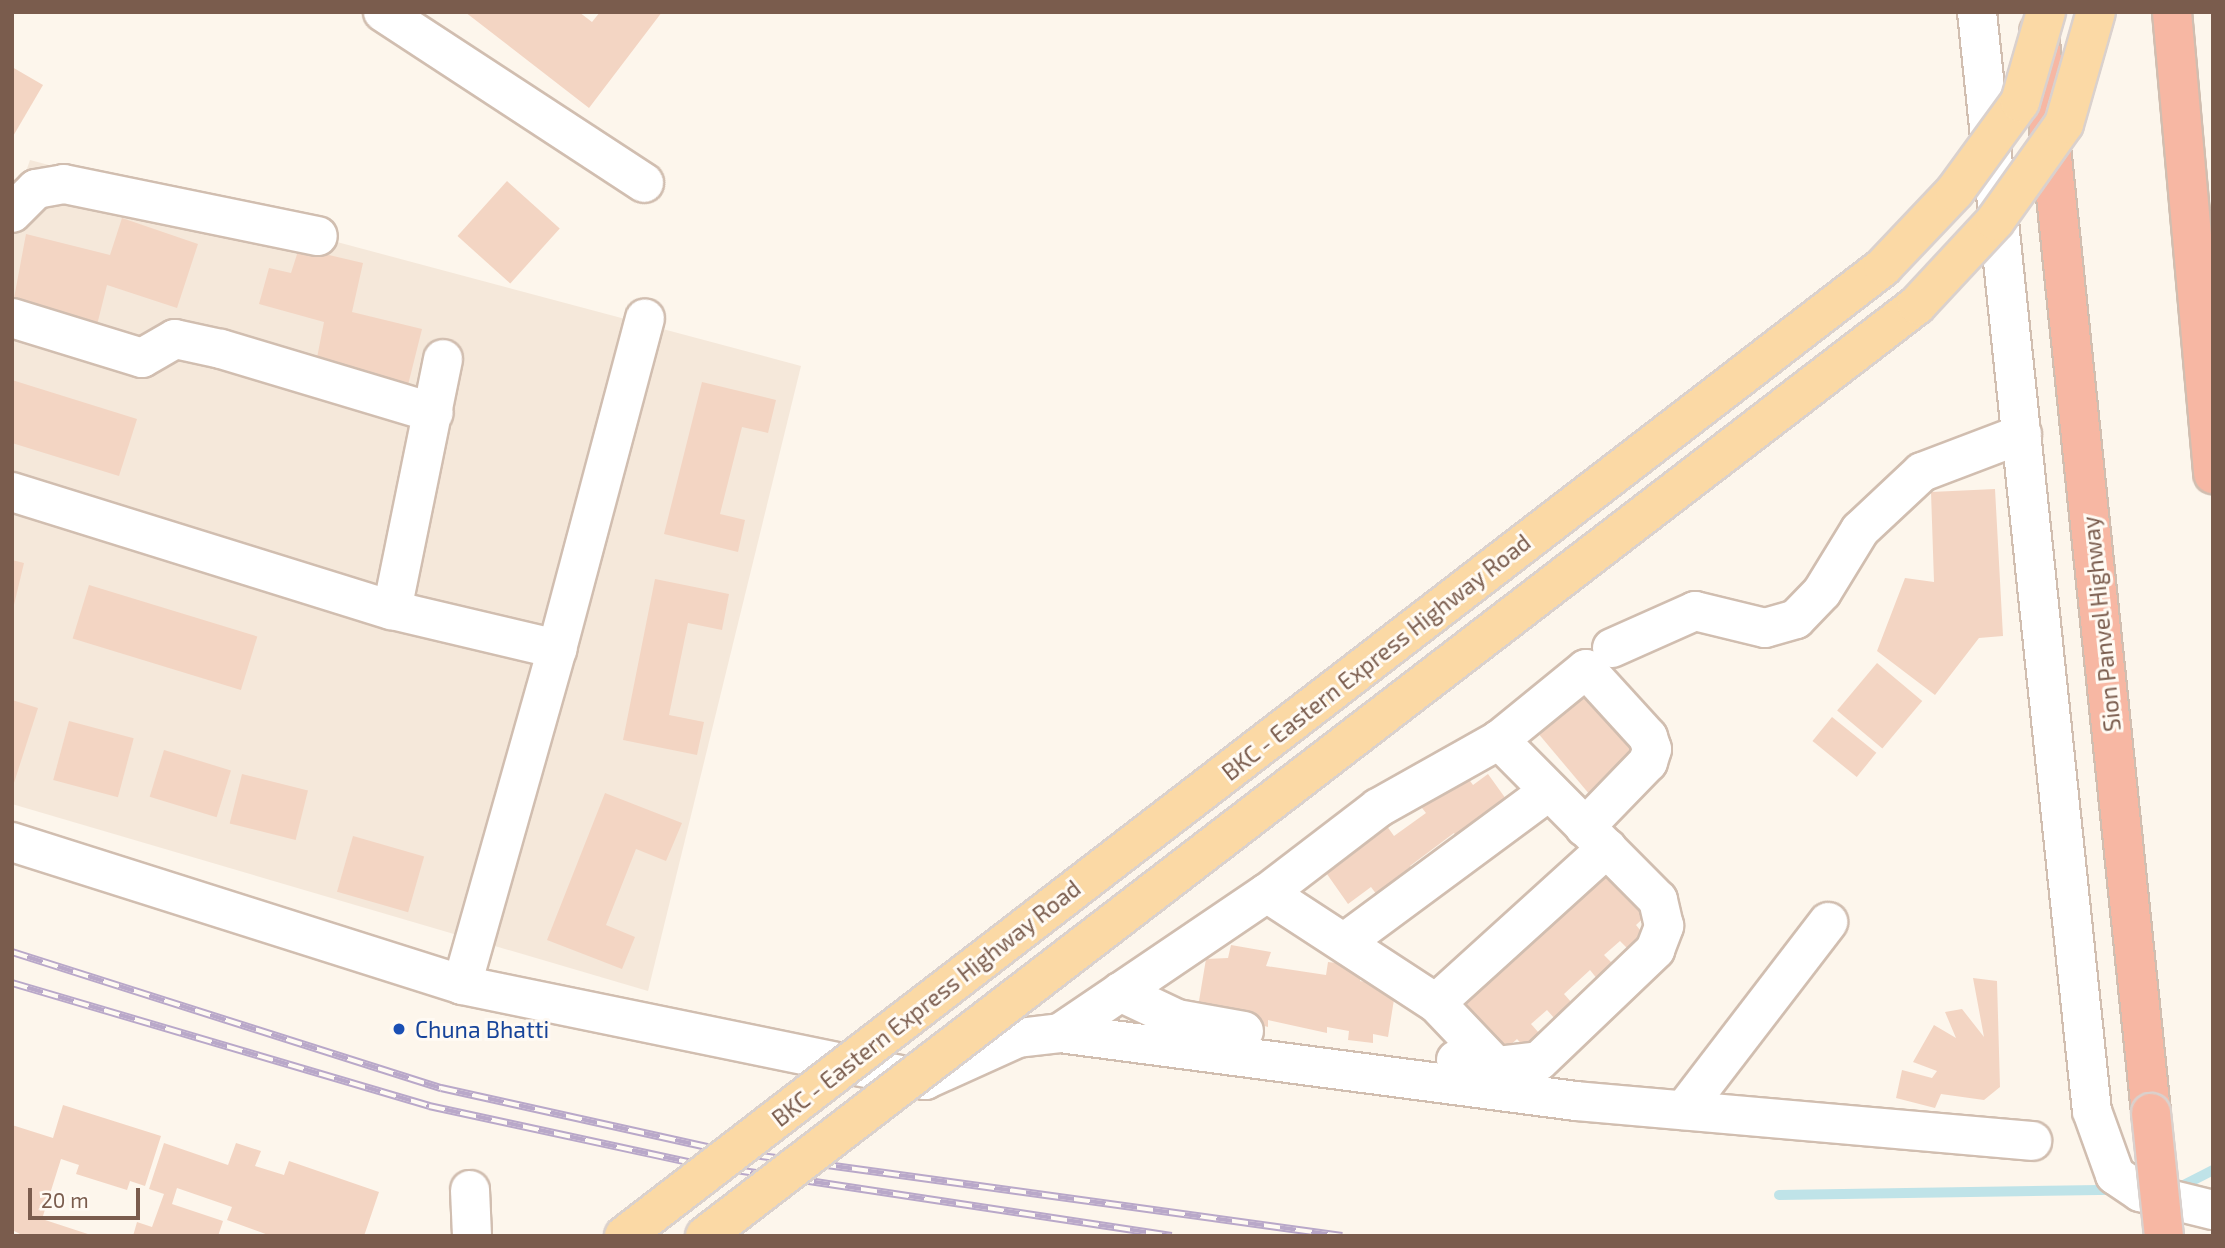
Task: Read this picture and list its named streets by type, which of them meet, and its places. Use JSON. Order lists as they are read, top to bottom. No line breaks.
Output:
{"streets":{"highway":["Sion Panvel Highway"],"main road":["BKC - Eastern Express Highway Road"]},"places":["Chuna Bhatti"],"scale_bar":"20 m"}
